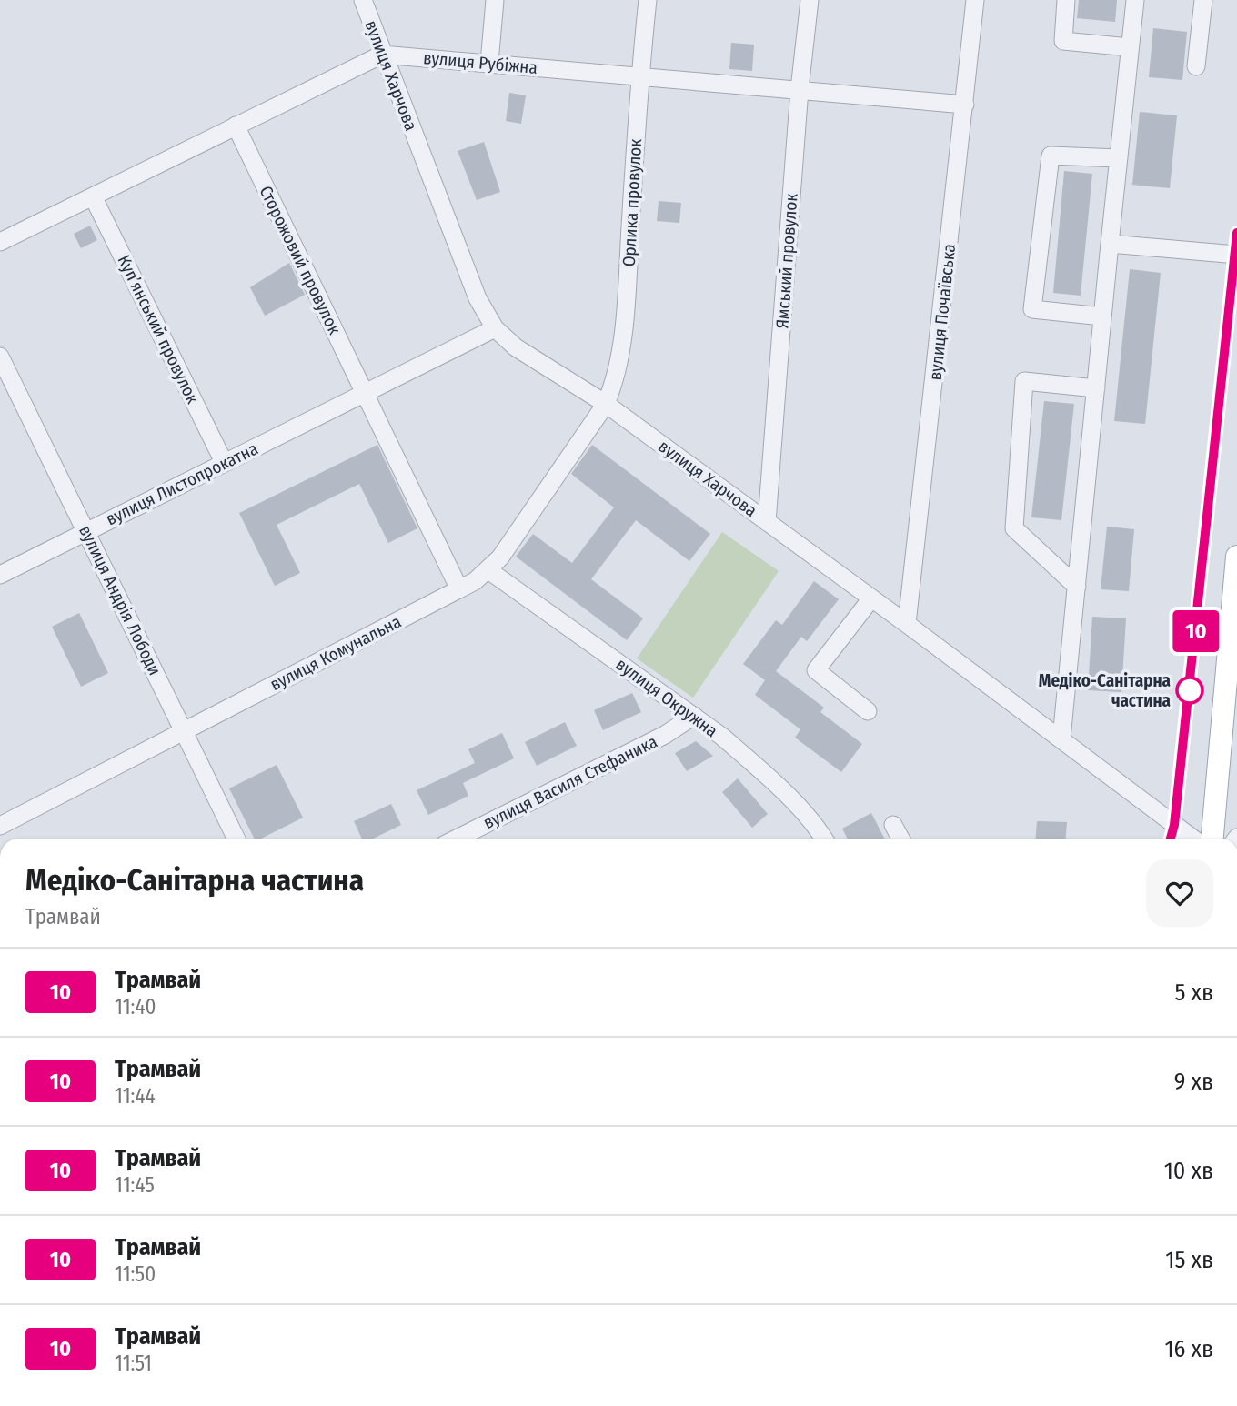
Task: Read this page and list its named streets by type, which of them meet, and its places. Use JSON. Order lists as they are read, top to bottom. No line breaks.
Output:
{"streets":{"street":["вулиця Рубіжна","вулиця Харчова","Орлика провулок","Сторожовий провулок","Ямський провулок","вулиця Почаївська","Куп’янський провулок","вулиця Листопрокатна","вулиця Андрія Лободи","вулиця Комунальна","вулиця Окружна","вулиця Василя Стефаника"]},"crossings":[["вулиця Рубіжна","вулиця Харчова"],["вулиця Рубіжна","Орлика провулок"],["вулиця Рубіжна","Ямський провулок"],["вулиця Рубіжна","вулиця Почаївська"],["вулиця Харчова","Орлика провулок"],["вулиця Харчова","Ямський провулок"],["вулиця Харчова","вулиця Почаївська"],["вулиця Харчова","вулиця Листопрокатна"],["вулиця Харчова","вулиця Комунальна"],["Орлика провулок","вулиця Комунальна"],["Сторожовий провулок","вулиця Листопрокатна"],["Сторожовий провулок","вулиця Комунальна"],["Куп’янський провулок","вулиця Листопрокатна"],["вулиця Листопрокатна","вулиця Андрія Лободи"],["вулиця Андрія Лободи","вулиця Комунальна"],["вулиця Комунальна","вулиця Окружна"],["вулиця Окружна","вулиця Василя Стефаника"]],"places":["Медіко-Санітарна частина"],"lines":["tram line 10"],"page":{"on_map":"10","heading":["Медіко-Санітарна частина","Трамвай"],"list":[{"mark":"10","name":"Трамвай","note":"11:40","value":"5 хв"},{"mark":"10","name":"Трамвай","note":"11:44","value":"9 хв"},{"mark":"10","name":"Трамвай","note":"11:45","value":"10 хв"},{"mark":"10","name":"Трамвай","note":"11:50","value":"15 хв"},{"mark":"10","name":"Трамвай","note":"11:51","value":"16 хв"}]}}
